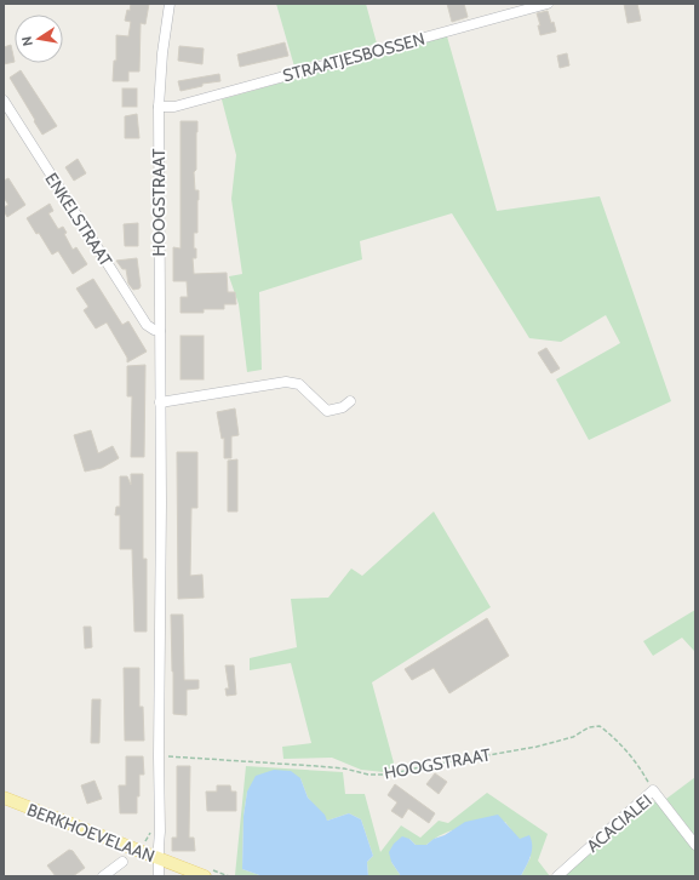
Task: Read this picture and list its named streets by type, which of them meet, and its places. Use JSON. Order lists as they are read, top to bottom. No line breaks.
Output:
{"streets":{"main road":["BERKHOEVELAAN"],"street":["STRAATJESBOSSEN","HOOGSTRAAT","ENKELSTRAAT","ACACIALEI"]},"crossings":[["STRAATJESBOSSEN","HOOGSTRAAT"],["HOOGSTRAAT","ENKELSTRAAT"],["HOOGSTRAAT","ACACIALEI"],["HOOGSTRAAT","BERKHOEVELAAN"]],"north":"left"}
